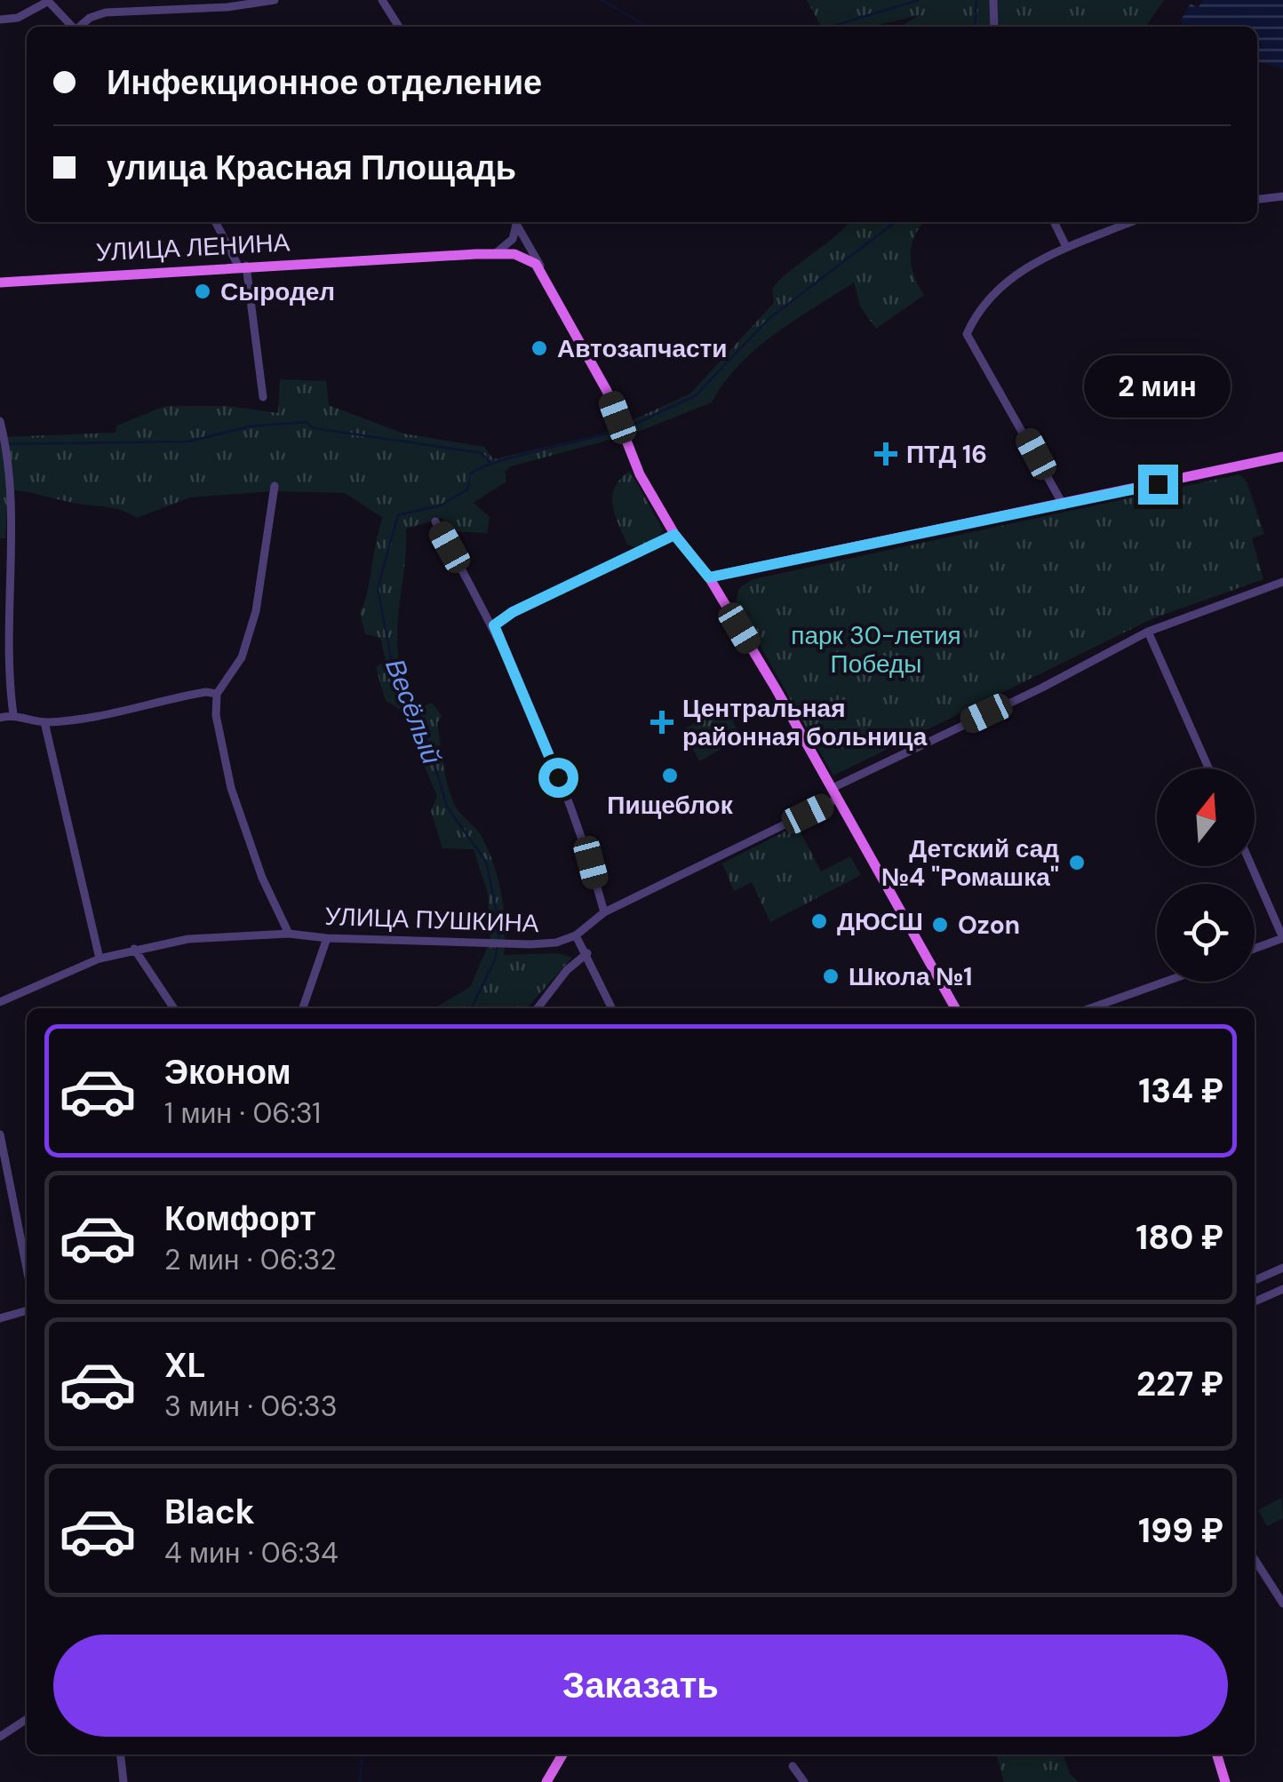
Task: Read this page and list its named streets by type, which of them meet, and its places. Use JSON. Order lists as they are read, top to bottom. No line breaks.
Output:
{"streets":{"main road":["УЛИЦА ЛЕНИНА"],"street":["УЛИЦА ПУШКИНА"]},"water":["Весёлый"],"parks":["парк 30-летия Победы"],"places":{"other":["Сыродел","Автозапчасти","Пищеблок","Детский сад №4 \"Ромашка\"","ДЮСШ","Ozon","Школа №1"],"health":["ПТД 16","Центральная районная больница"]},"north":"top","page":{"banner":["Инфекционное отделение","улица Красная Площадь"],"bubble":"2 мин","list":[{"name":"Эконом","note":"1 мин · 06:31","value":"134 ₽"},{"name":"Комфорт","note":"2 мин · 06:32","value":"180 ₽"},{"name":"XL","note":"3 мин · 06:33","value":"227 ₽"},{"name":"Black","note":"4 мин · 06:34","value":"199 ₽"}],"buttons":"Заказать"}}
